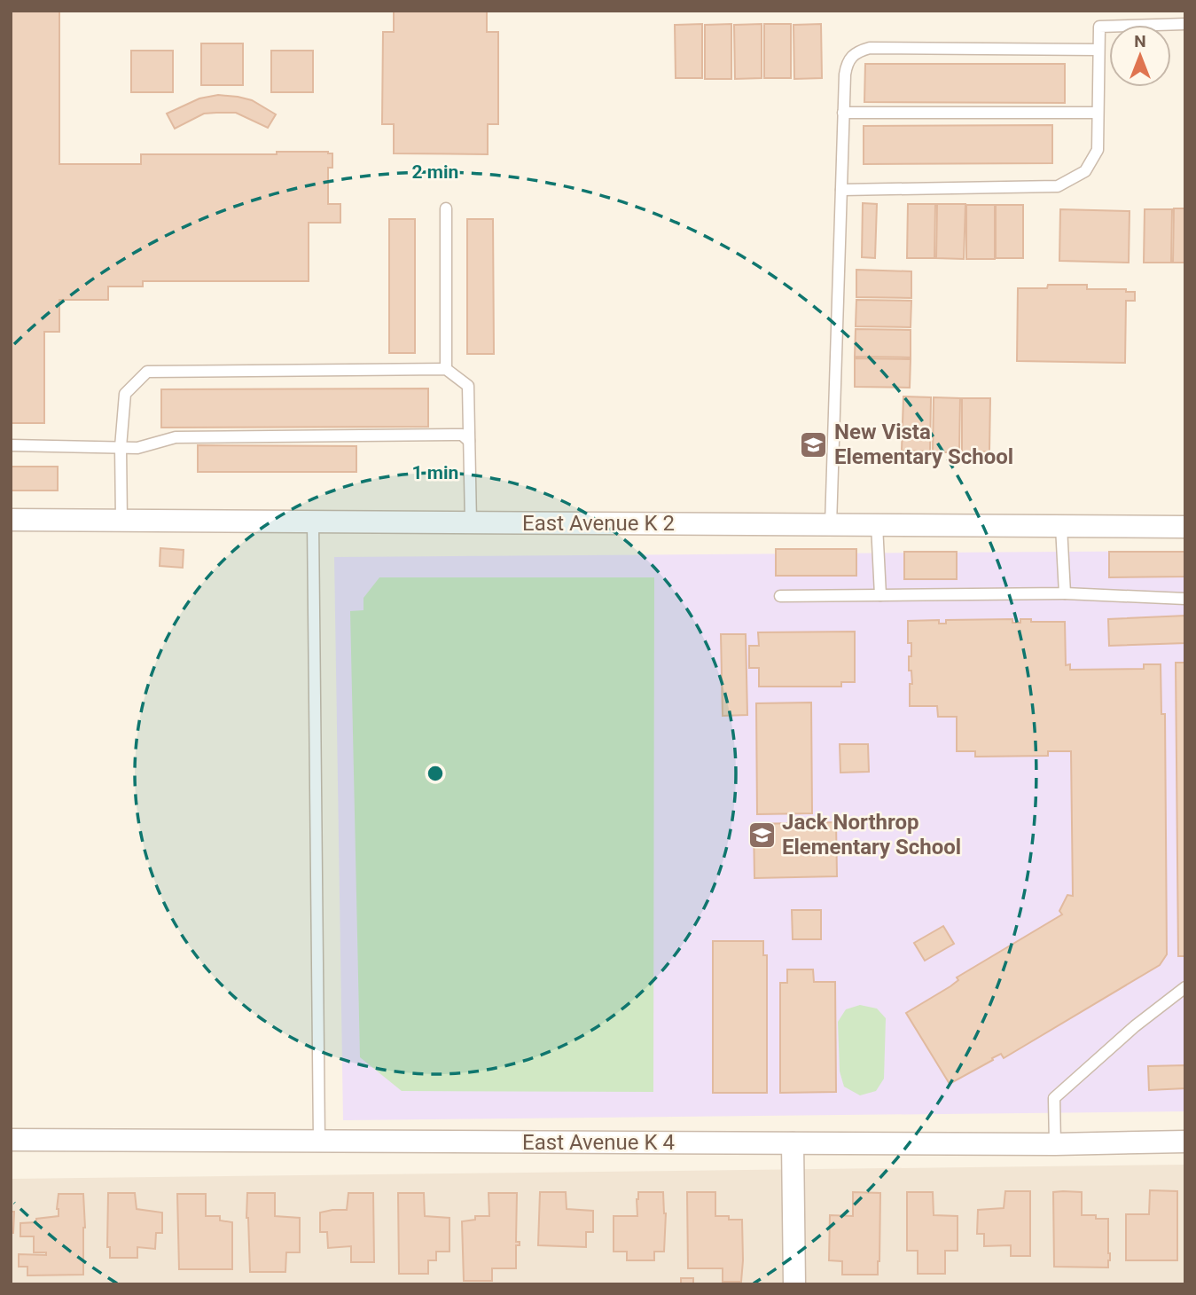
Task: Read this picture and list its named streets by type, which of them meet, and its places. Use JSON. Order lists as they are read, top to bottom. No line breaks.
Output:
{"streets":{"street":["East Avenue K 2","East Avenue K 4"]},"places":{"school or university":["New Vista Elementary School","Jack Northrop Elementary School"]},"north":"top","rings":["2 min","1 min"]}
